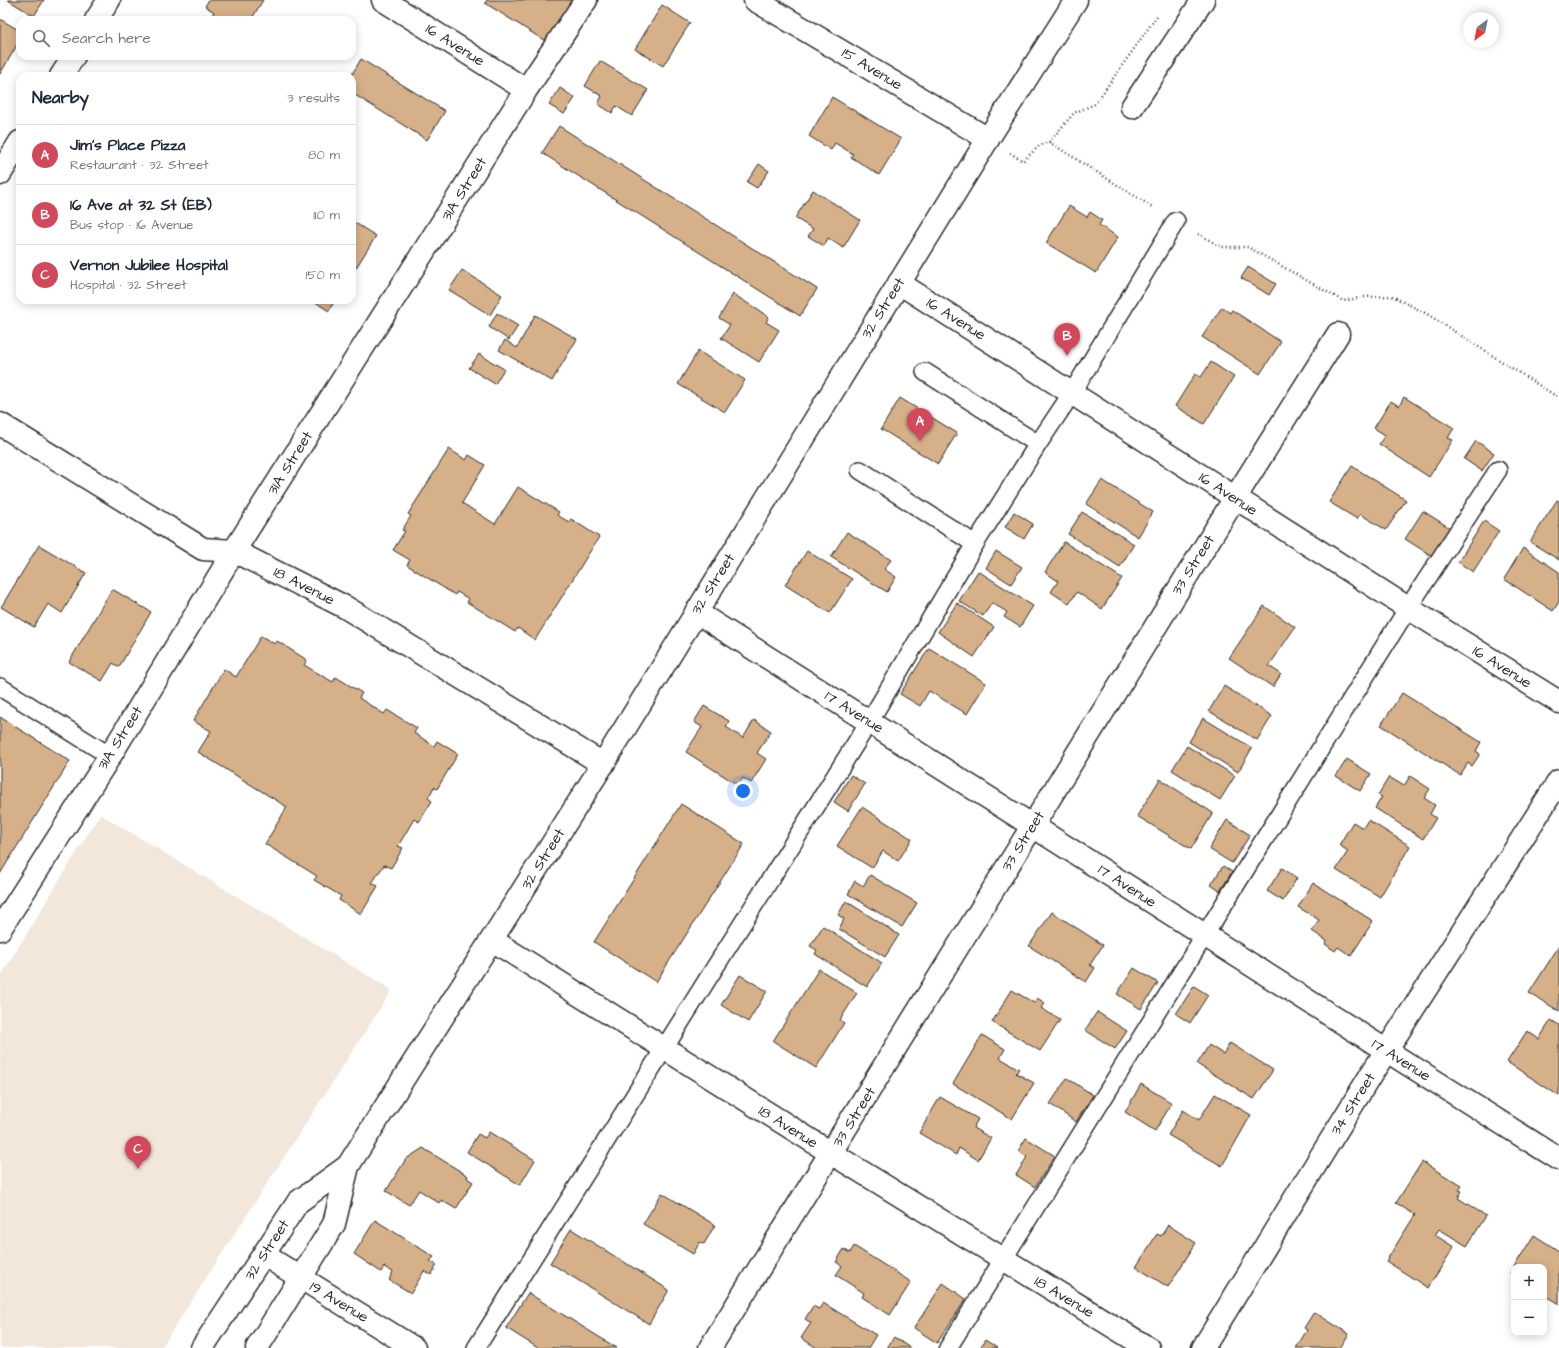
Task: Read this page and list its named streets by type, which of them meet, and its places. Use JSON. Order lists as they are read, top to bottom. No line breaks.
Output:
{"streets":{"main road":["16 Avenue","15 Avenue","31A Street","32 Street","33 Street","18 Avenue","17 Avenue","34 Street","19 Avenue"]},"crossings":[["16 Avenue","31A Street"],["16 Avenue","32 Street"],["16 Avenue","33 Street"],["15 Avenue","32 Street"],["31A Street","18 Avenue"],["32 Street","18 Avenue"],["32 Street","17 Avenue"],["32 Street","19 Avenue"],["33 Street","18 Avenue"],["33 Street","17 Avenue"],["17 Avenue","34 Street"]],"north":"bottom left","page":{"search":"Search here","heading":["Nearby","3 results"],"list":[{"mark":"A","name":"Jim's Place Pizza","note":"Restaurant · 32 Street","value":"80 m"},{"mark":"B","name":"16 Ave at 32 St (EB)","note":"Bus stop · 16 Avenue","value":"110 m"},{"mark":"C","name":"Vernon Jubilee Hospital","note":"Hospital · 32 Street","value":"150 m"}],"pins":["B","A","C"],"map_buttons":["+","−"]}}
